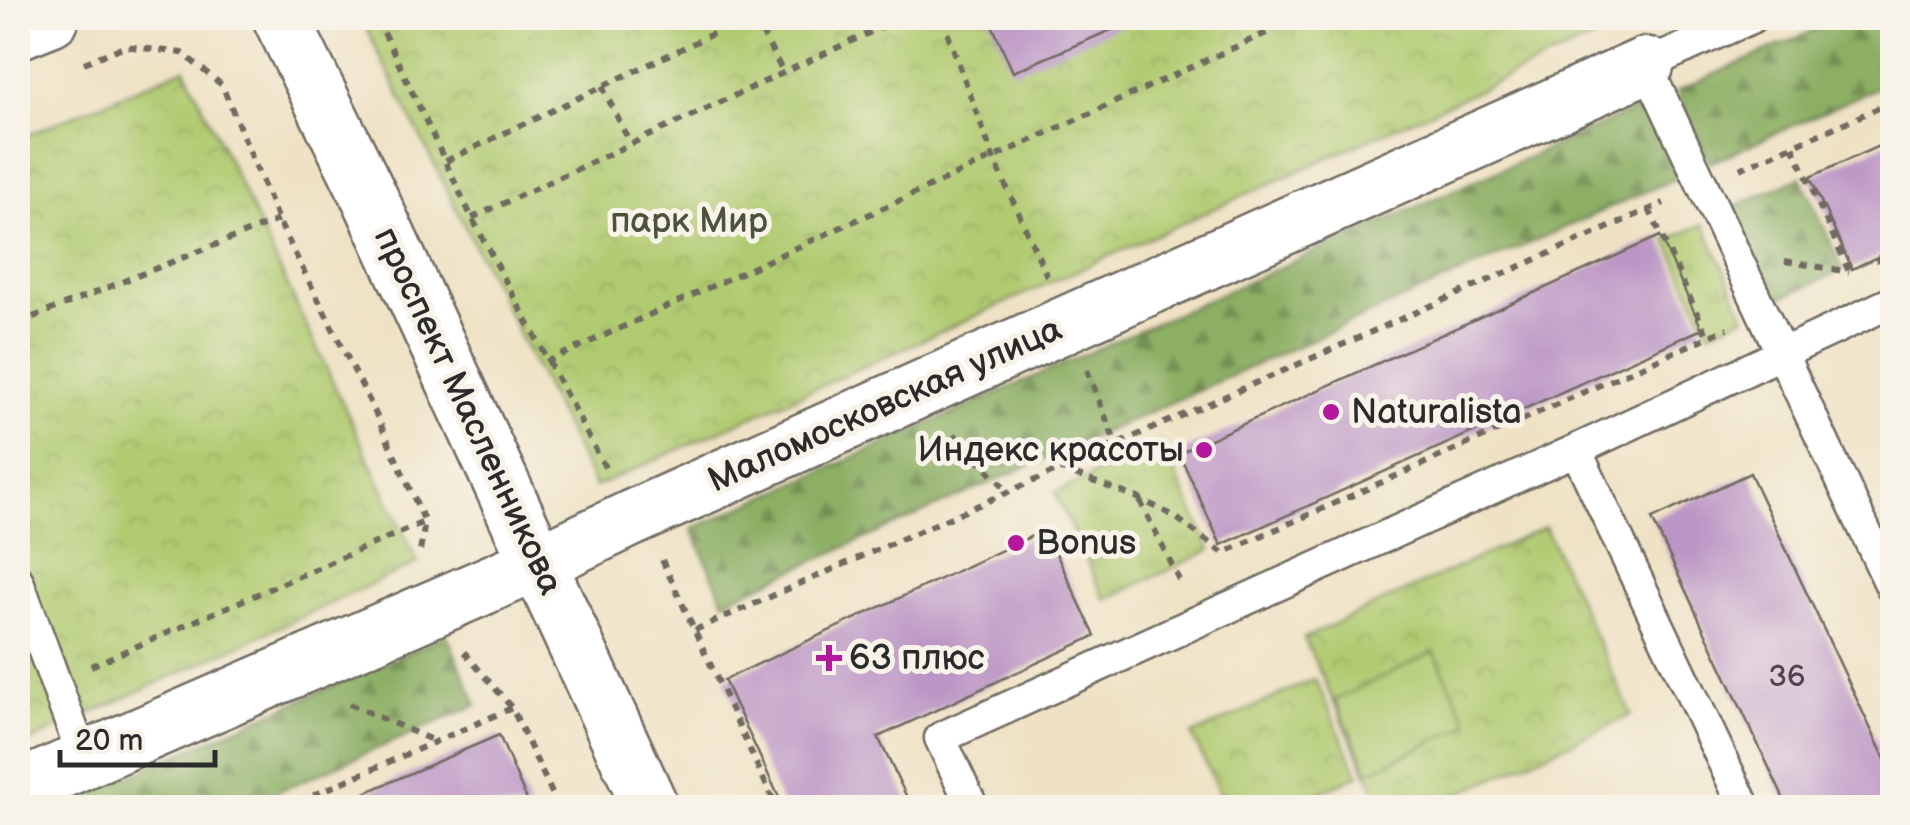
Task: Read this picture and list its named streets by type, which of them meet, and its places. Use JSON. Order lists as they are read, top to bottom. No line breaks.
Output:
{"streets":{"street":["Маломосковская улица","проспект Масленникова"]},"crossings":[["Маломосковская улица","проспект Масленникова"]],"parks":["парк Мир"],"places":{"other":["Naturalista","Индекс красоты","Bonus"],"health":["63 плюс"]},"house_numbers":["36"],"scale_bar":"20 m"}
